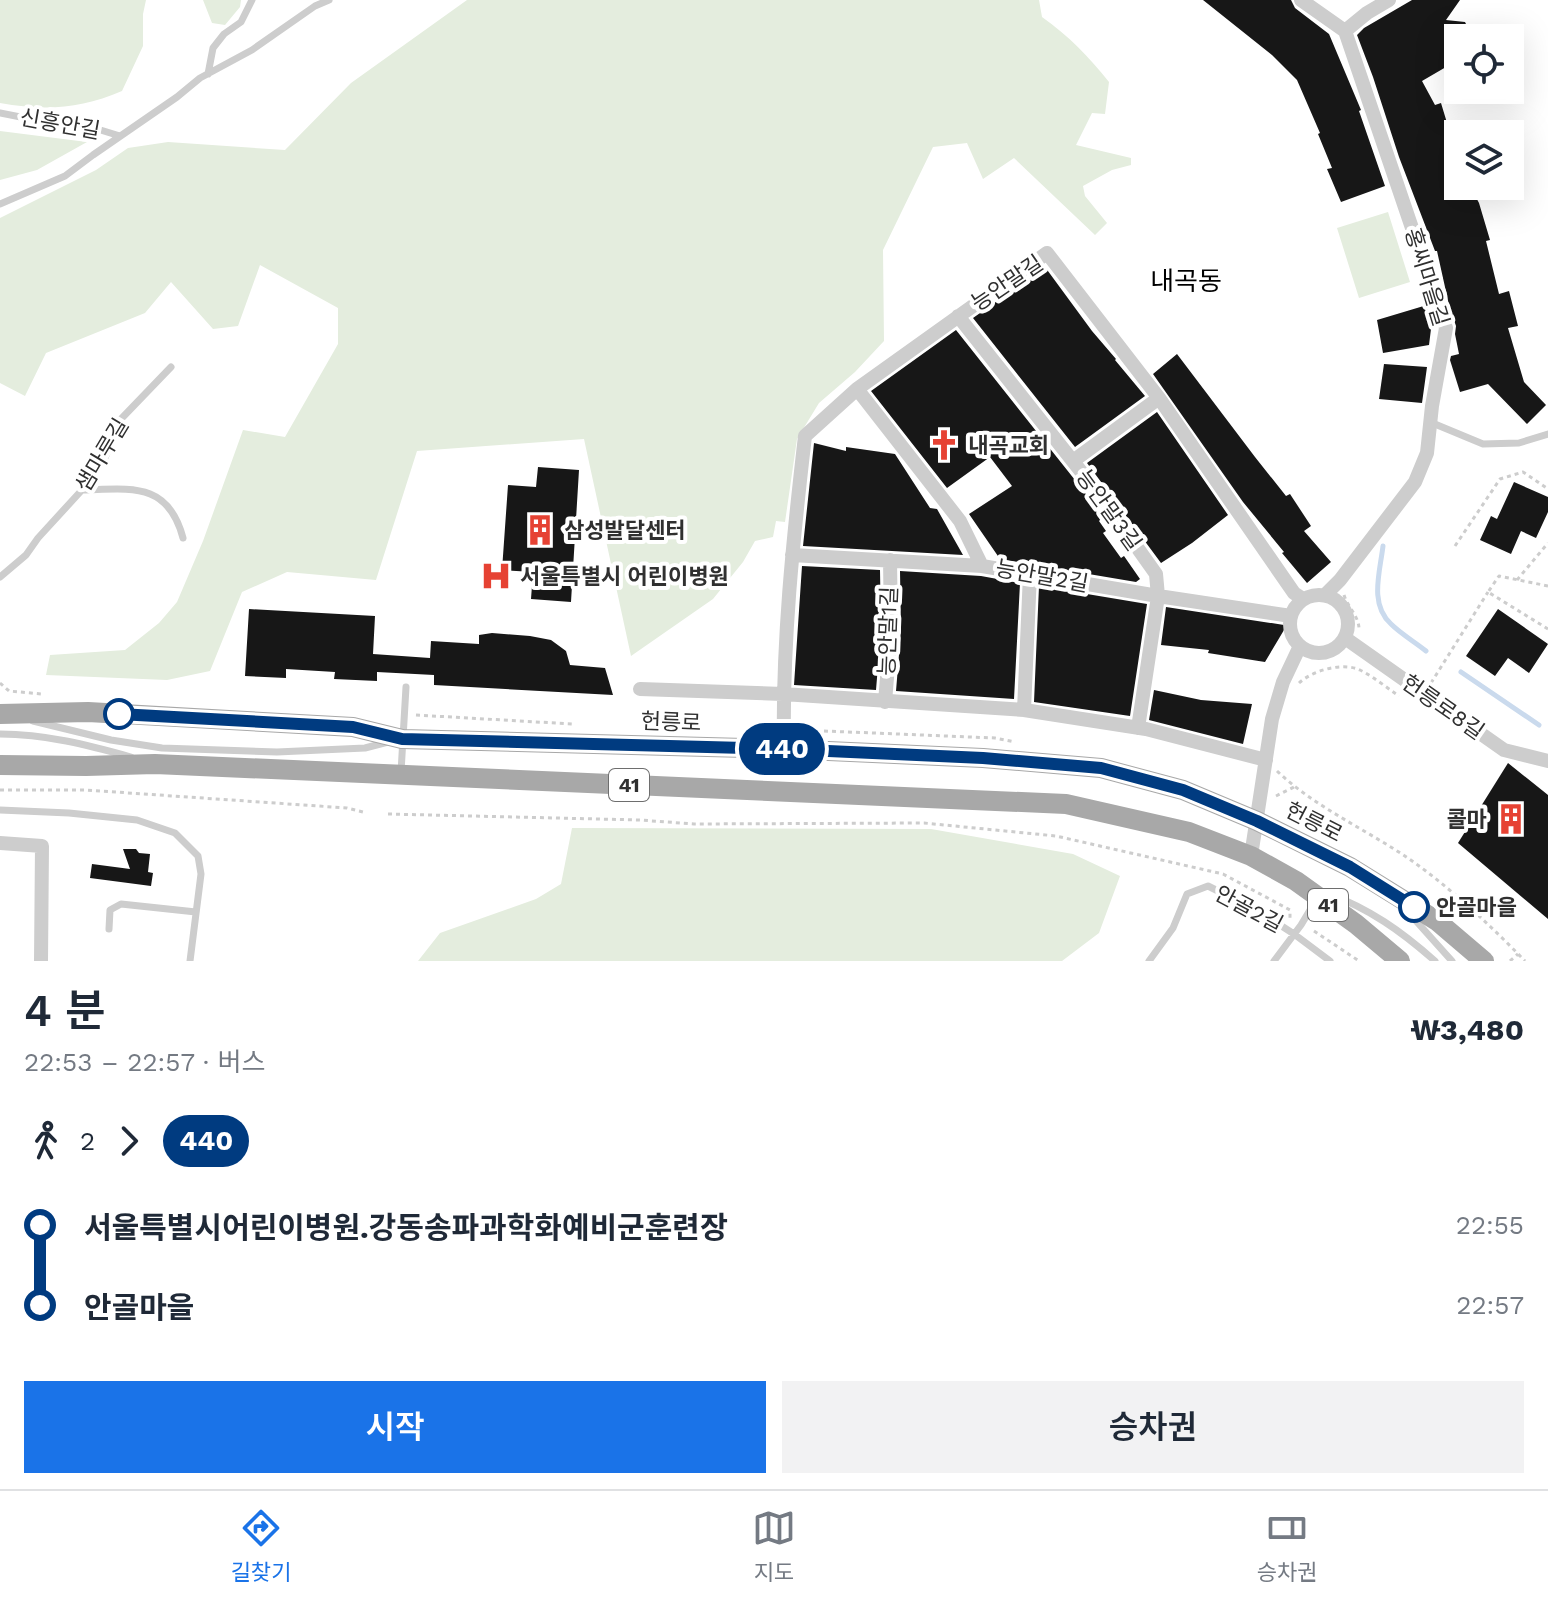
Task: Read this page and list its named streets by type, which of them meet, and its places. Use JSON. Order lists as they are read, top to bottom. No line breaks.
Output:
{"streets":{"main road":["헌릉로","41"],"street":["홍씨마을길","능안말길","능안말3길","능안말2길","능안말1길","헌릉로8길"],"lane":["신흥안길","샘마루길","안골2길"]},"crossings":[["홍씨마을길","능안말길"],["홍씨마을길","능안말2길"],["홍씨마을길","헌릉로8길"],["능안말길","능안말3길"],["능안말길","능안말2길"],["능안말길","능안말1길"],["능안말길","헌릉로8길"],["능안말길","헌릉로"],["능안말3길","능안말2길"],["능안말2길","능안말1길"],["능안말2길","헌릉로8길"]],"districts":["내곡동"],"places":{"church":["내곡교회"],"building":["삼성발달센터","콜마"],"hospital":["서울특별시 어린이병원"],"other":["안골마을"]},"lines":["bus line 440"],"page":{"on_map":"440","heading":["4 분","22:53 – 22:57 · 버스","₩3,480"],"legs":["2","440"],"list":[{"name":"서울특별시어린이병원.강동송파과학화예비군훈련장","value":"22:55"},{"name":"안골마을","value":"22:57"}],"buttons":["시작","승차권"],"tabs":["길찾기","지도","승차권"]}}
